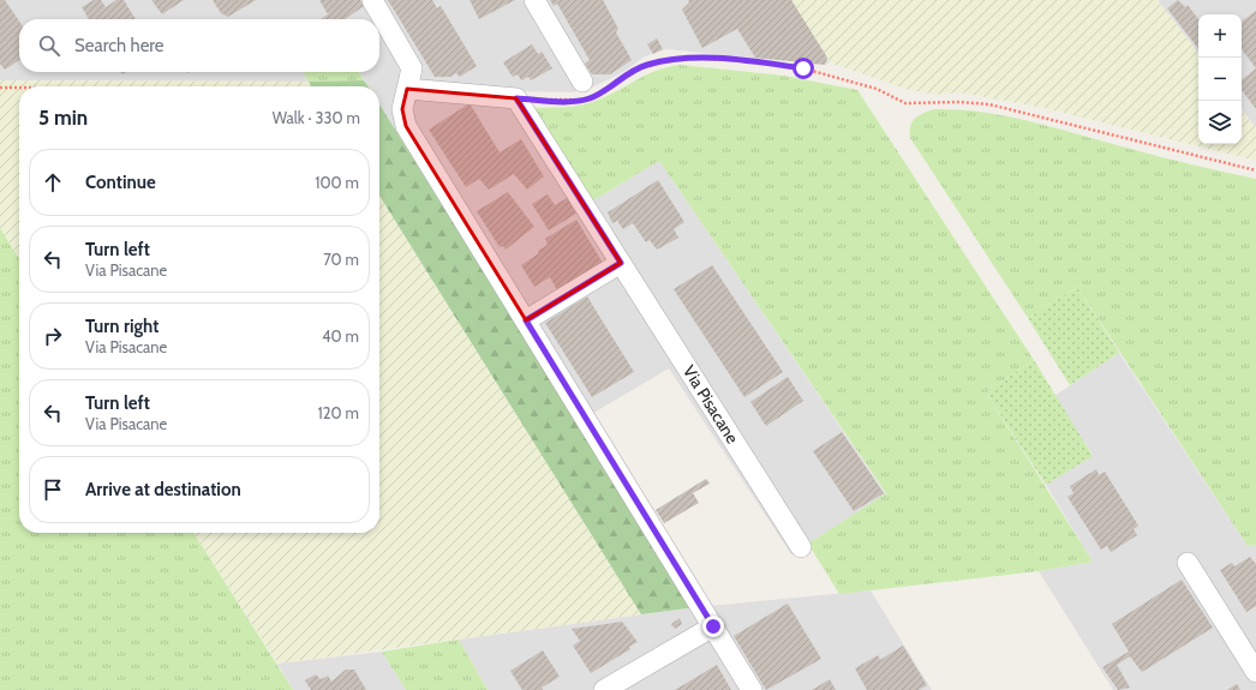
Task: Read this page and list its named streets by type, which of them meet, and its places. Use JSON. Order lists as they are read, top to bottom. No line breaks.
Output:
{"streets":{"street":["Via Pisacane"]},"page":{"map_buttons":["+","−"],"search":"Search here","heading":["5 min","Walk · 330 m"],"list":[["Continue","100 m"],["Turn left","Via Pisacane","70 m"],["Turn right","Via Pisacane","40 m"],["Turn left","Via Pisacane","120 m"],"Arrive at destination"]}}
